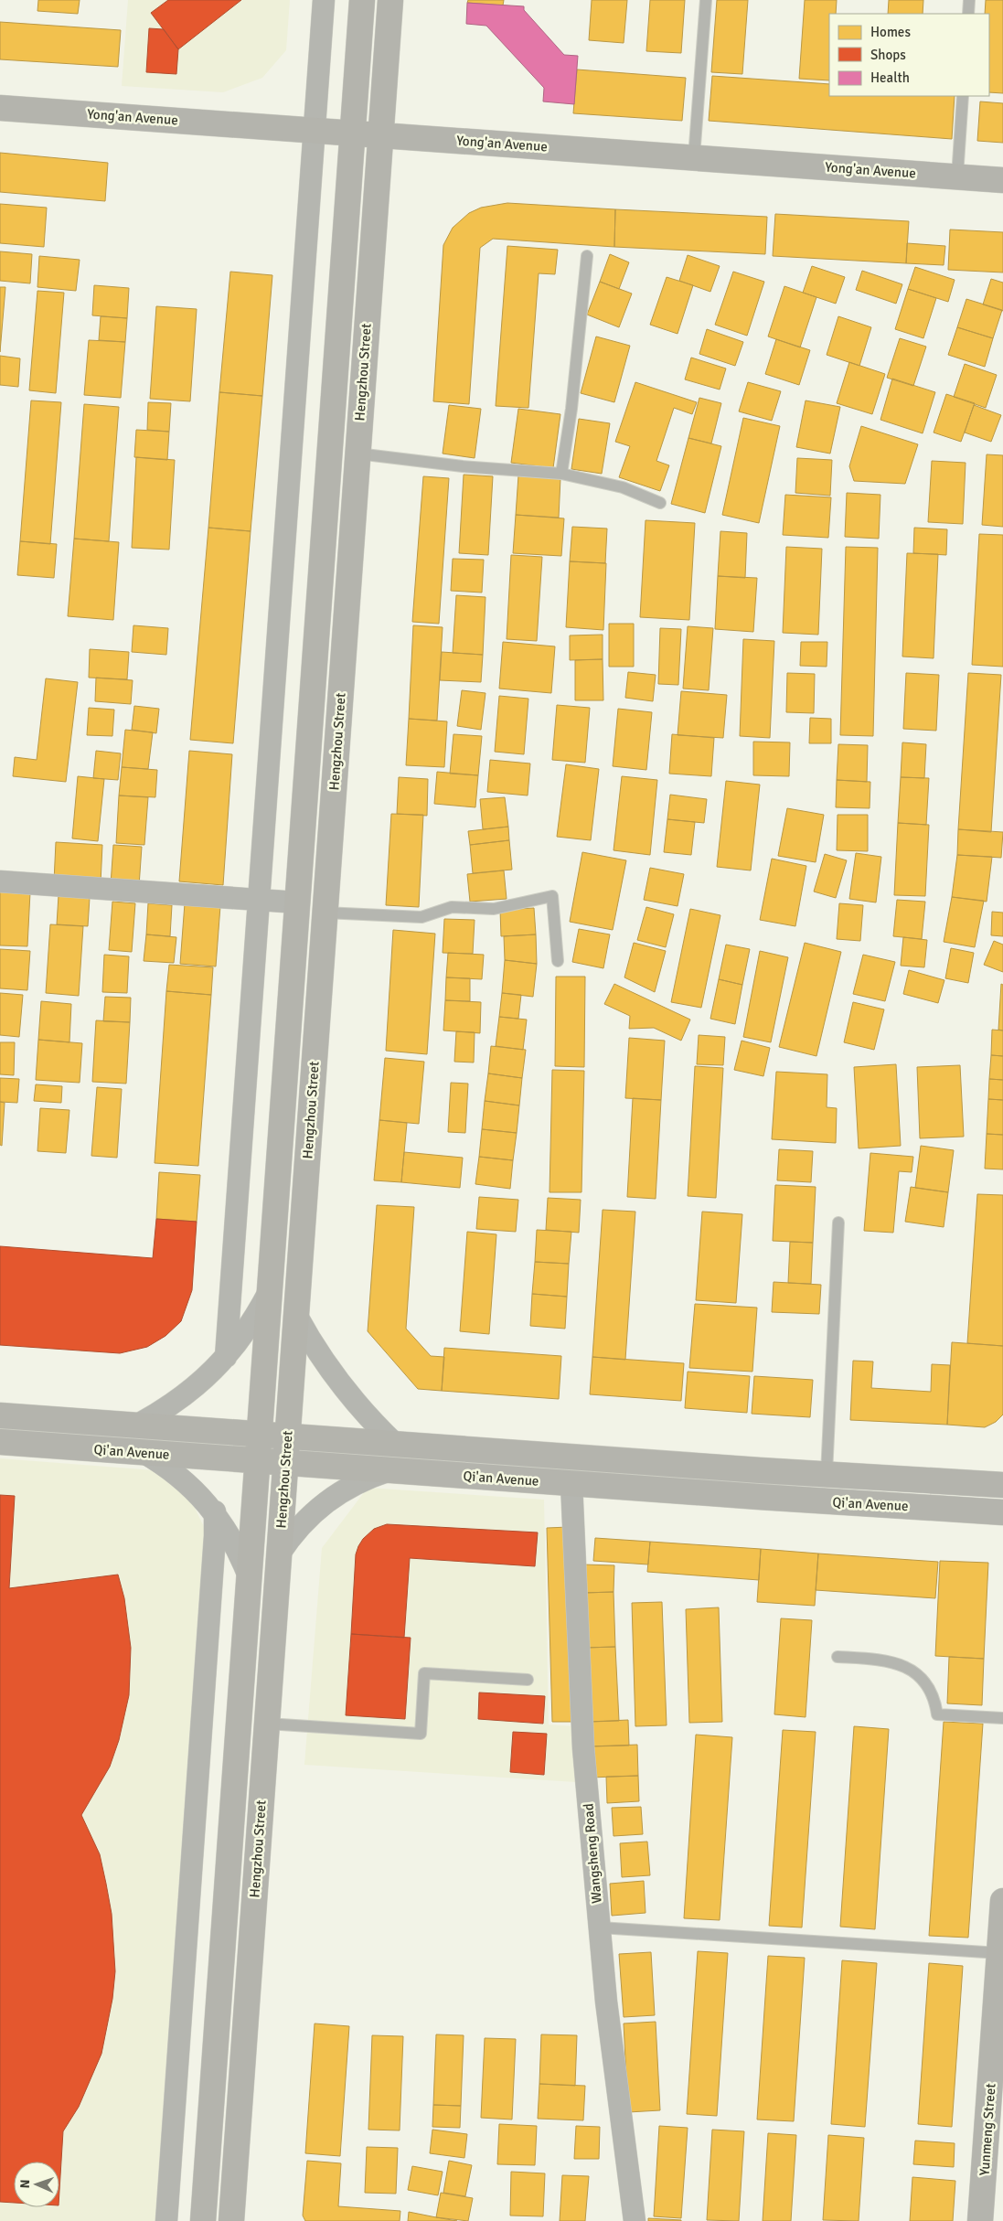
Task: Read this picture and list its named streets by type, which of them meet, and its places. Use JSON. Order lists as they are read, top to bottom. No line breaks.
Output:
{"streets":{"main road":["Yong'an Avenue","Hengzhou Street","Qi'an Avenue","Yunmeng Street"],"street":["Wangsheng Road"]},"crossings":[["Yong'an Avenue","Hengzhou Street"],["Hengzhou Street","Qi'an Avenue"],["Qi'an Avenue","Wangsheng Road"]],"legend":["Homes","Shops","Health"],"north":"left"}
